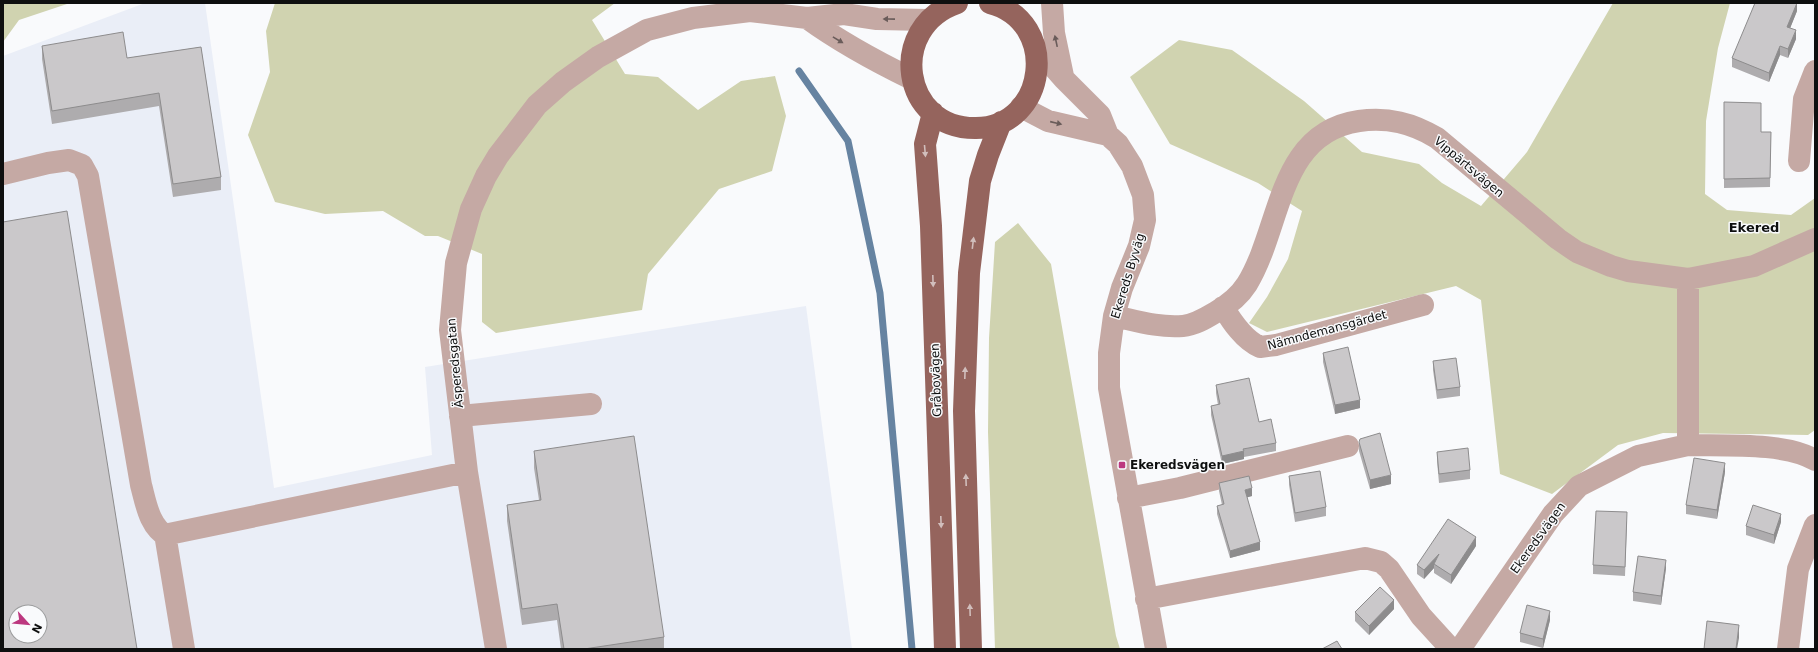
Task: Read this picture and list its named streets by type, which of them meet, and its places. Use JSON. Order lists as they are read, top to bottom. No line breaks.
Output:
{"streets":{"main road":["Gråbovägen"],"street":["Vippärtsvägen","Ekereds Byväg","Nämndemansgärdet","Äsperedsgatan","Ekeredsvägen"]},"crossings":[["Vippärtsvägen","Ekereds Byväg"],["Vippärtsvägen","Nämndemansgärdet"]],"districts":["Ekered"],"places":{"transit":["Ekeredsvägen"]},"north":"bottom right"}
